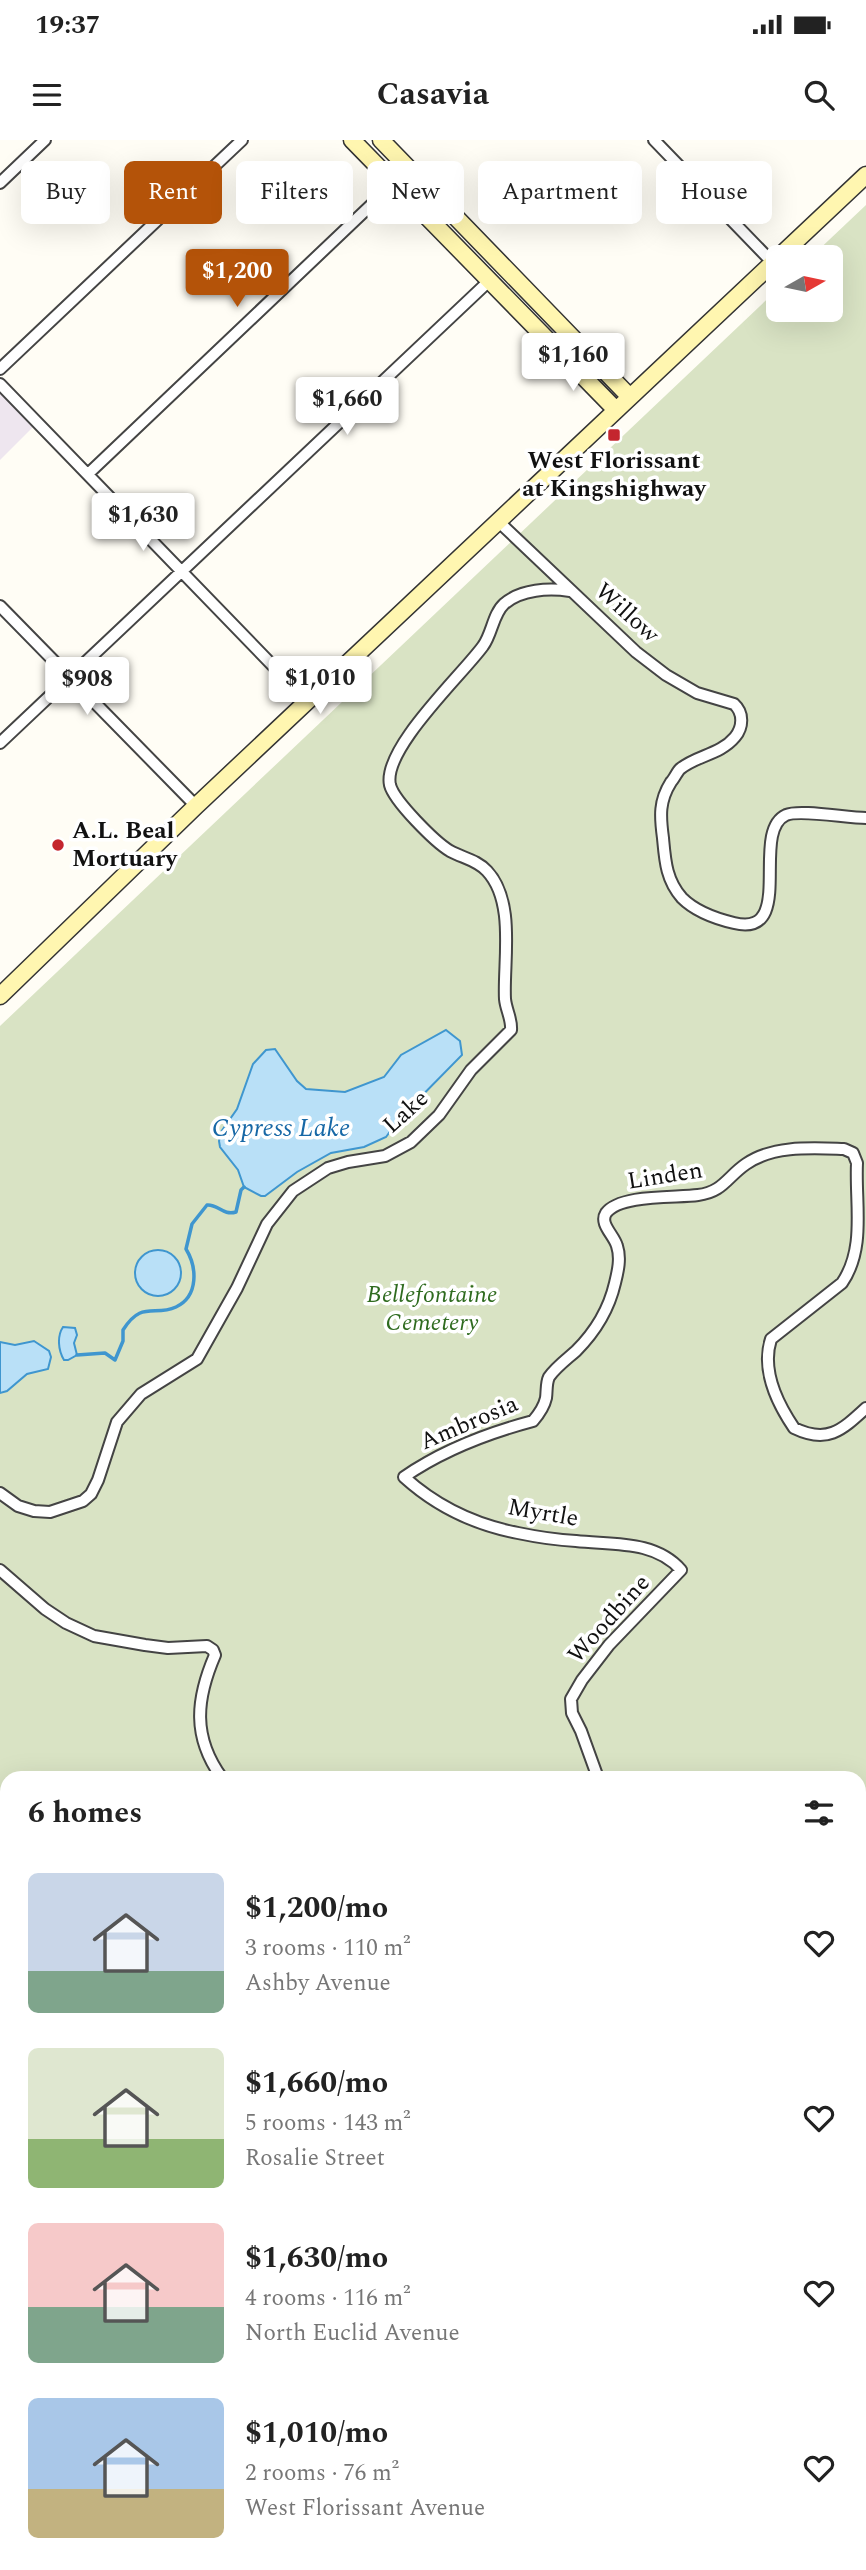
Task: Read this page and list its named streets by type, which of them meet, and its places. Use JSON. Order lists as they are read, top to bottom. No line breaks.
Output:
{"streets":{"street":["Willow","Lake","Linden","Ambrosia","Myrtle","Woodbine"]},"crossings":[["Willow","Lake"],["Linden","Ambrosia"],["Ambrosia","Myrtle"],["Myrtle","Woodbine"]],"water":["Cypress Lake"],"parks":["Bellefontaine Cemetery"],"places":{"transit":["West Florissant at Kingshighway"],"other":["A.L. Beal Mortuary"]},"north":"right","page":{"status":"19:37","header":"Casavia","chip":["Buy","Rent","Filters","New","Apartment","House"],"price":["$1,200","$1,160","$1,660","$1,630","$1,010","$908"],"heading":"6 homes","list":[{"name":"$1,200/mo","note":"3 rooms · 110 m² · Ashby Avenue"},{"name":"$1,660/mo","note":"5 rooms · 143 m² · Rosalie Street"},{"name":"$1,630/mo","note":"4 rooms · 116 m² · North Euclid Avenue"},{"name":"$1,010/mo","note":"2 rooms · 76 m² · West Florissant Avenue"}]}}
